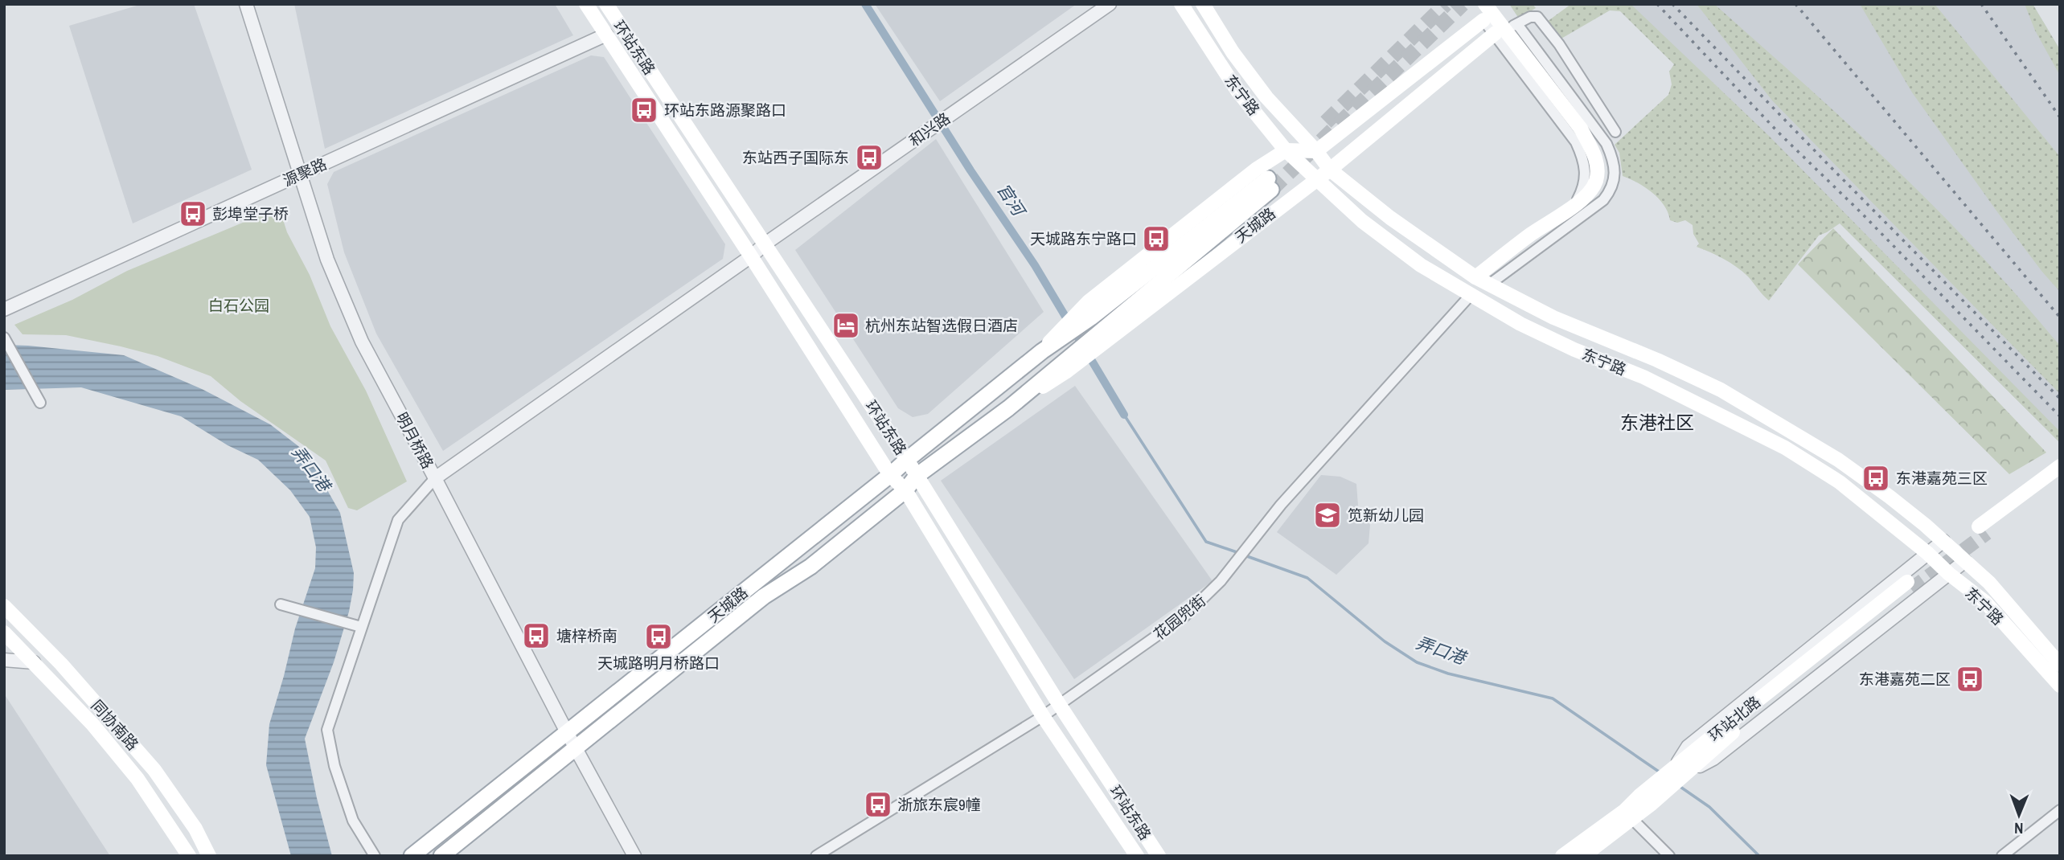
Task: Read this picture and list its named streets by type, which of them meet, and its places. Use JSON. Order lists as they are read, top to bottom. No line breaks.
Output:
{"streets":{"main road":["环站东路","东宁路","天城路","环站北路","同协南路"],"street":["和兴路","源聚路","明月桥路","花园兜街"]},"crossings":[["环站东路","和兴路"],["环站东路","源聚路"],["环站东路","天城路"],["环站东路","花园兜街"],["东宁路","天城路"],["东宁路","花园兜街"],["和兴路","明月桥路"],["源聚路","明月桥路"],["天城路","明月桥路"]],"districts":["东港社区"],"water":["官河","弄口港"],"parks":["白石公园"],"places":{"bus stop":["环站东路源聚路口","东站西子国际东","彭埠堂子桥","天城路东宁路口","东港嘉苑三区","塘梓桥南","天城路明月桥路口","东港嘉苑二区","浙旅东宸9幢"],"hotel":["杭州东站智选假日酒店"],"school or university":["笕新幼儿园"]},"north":"bottom"}
